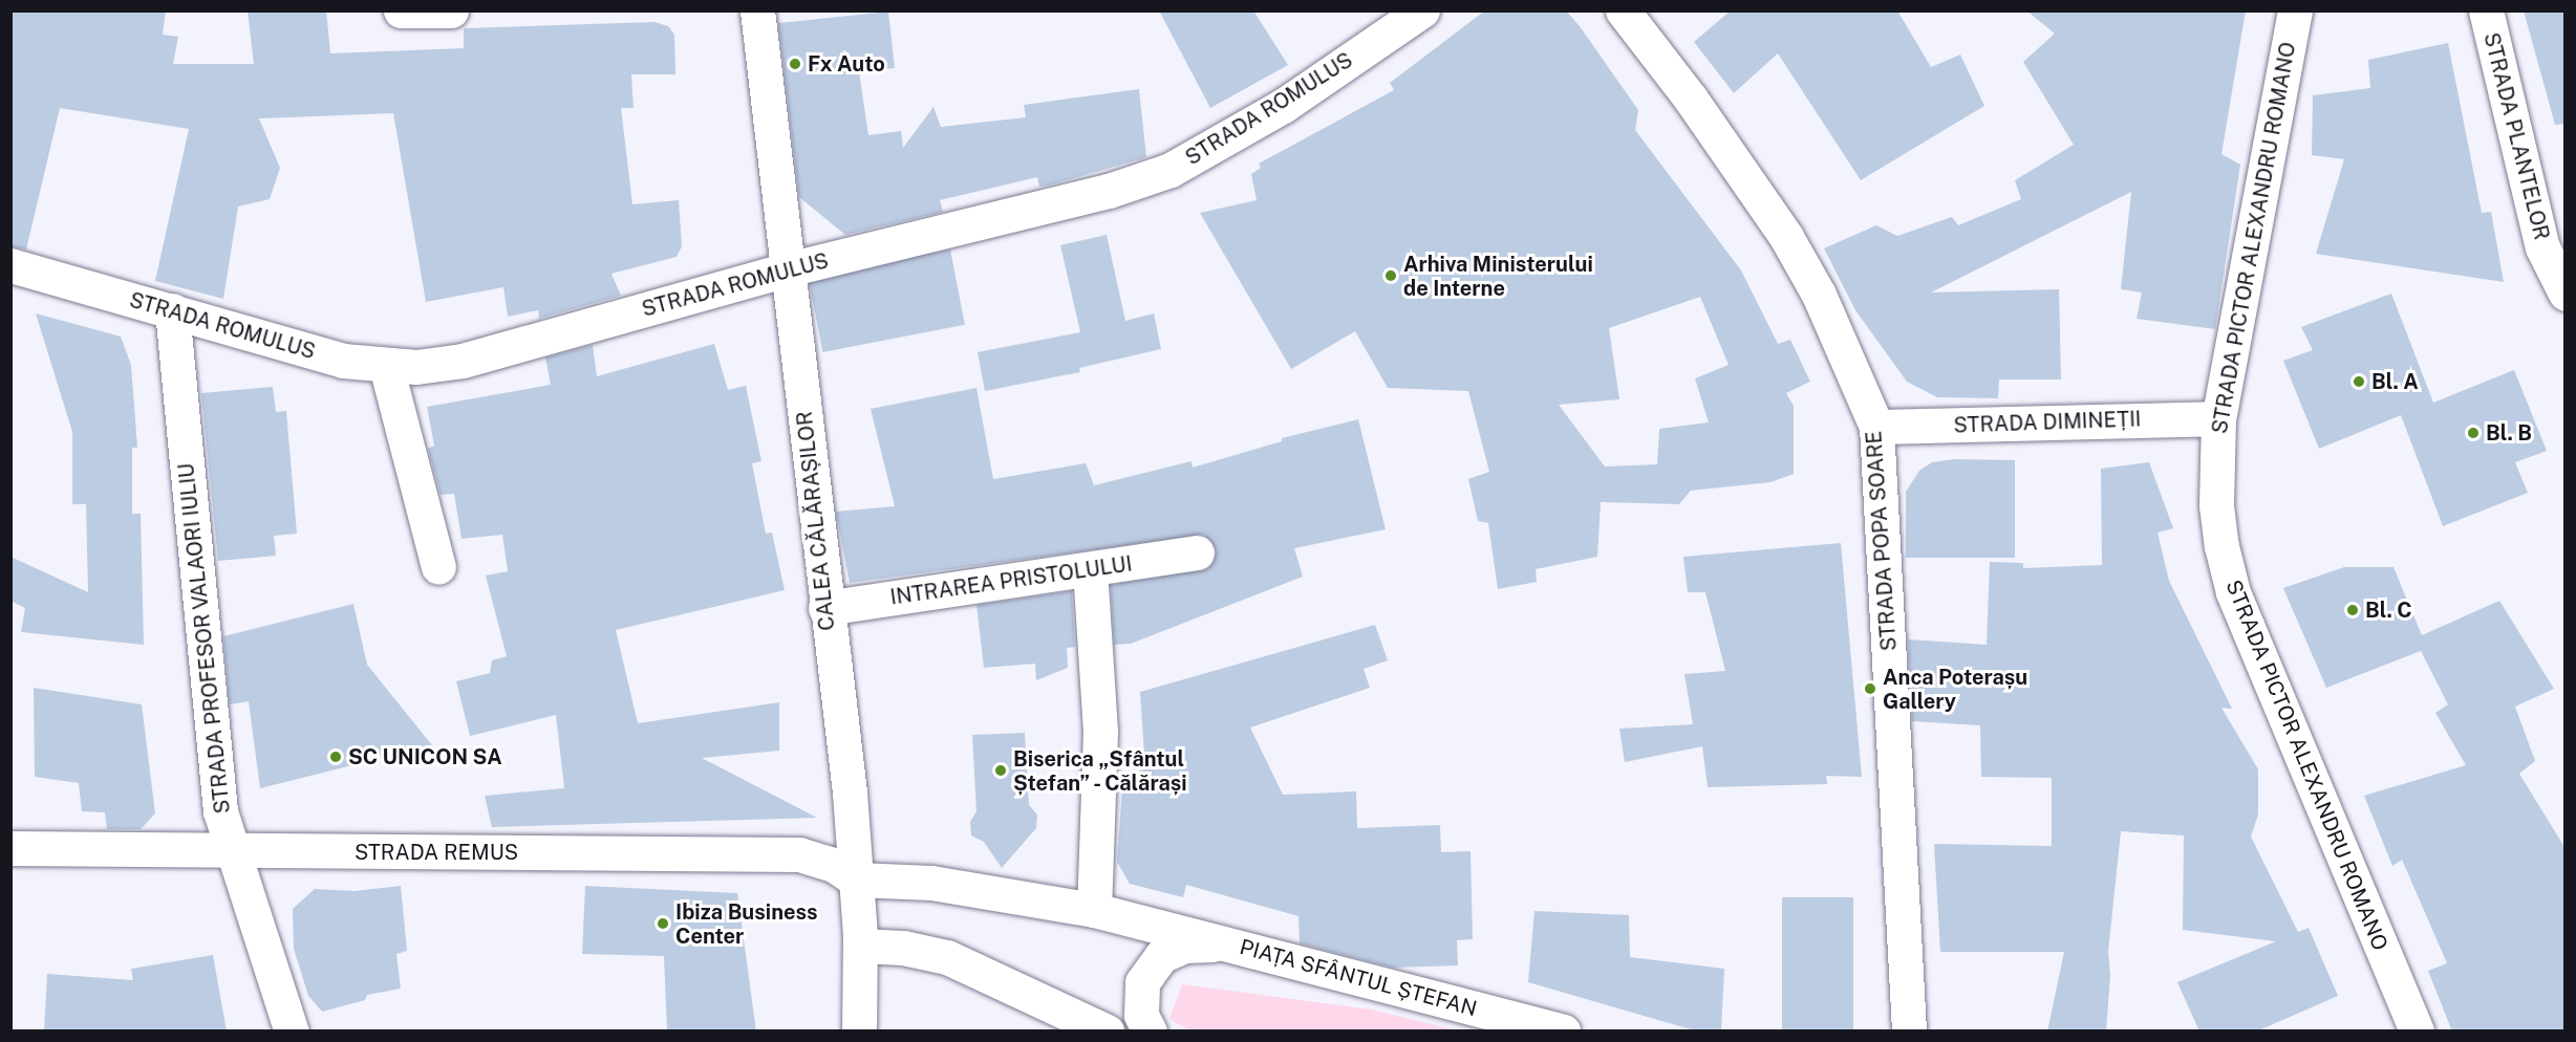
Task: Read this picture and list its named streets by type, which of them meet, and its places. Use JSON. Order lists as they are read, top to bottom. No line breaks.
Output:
{"streets":{"street":["STRADA ROMULUS","STRADA PLANTELOR","STRADA PICTOR ALEXANDRU ROMANO","STRADA DIMINEȚII","CALEA CĂLĂRAȘILOR","STRADA POPA SOARE","INTRAREA PRISTOLULUI","STRADA PROFESOR VALAORI IULIU","STRADA REMUS","PIAȚA SFÂNTUL ȘTEFAN"]},"crossings":[["STRADA ROMULUS","CALEA CĂLĂRAȘILOR"],["STRADA ROMULUS","STRADA PROFESOR VALAORI IULIU"],["STRADA PICTOR ALEXANDRU ROMANO","STRADA DIMINEȚII"],["STRADA DIMINEȚII","STRADA POPA SOARE"],["CALEA CĂLĂRAȘILOR","INTRAREA PRISTOLULUI"],["CALEA CĂLĂRAȘILOR","STRADA REMUS"],["CALEA CĂLĂRAȘILOR","PIAȚA SFÂNTUL ȘTEFAN"],["STRADA PROFESOR VALAORI IULIU","STRADA REMUS"],["STRADA REMUS","PIAȚA SFÂNTUL ȘTEFAN"]],"places":["Fx Auto","Arhiva Ministerului de Interne","Bl. A","Bl. B","Bl. C","Anca Poterașu Gallery","SC UNICON SA","Biserica „Sfântul Ștefan” - Călărași","Ibiza Business Center"]}
